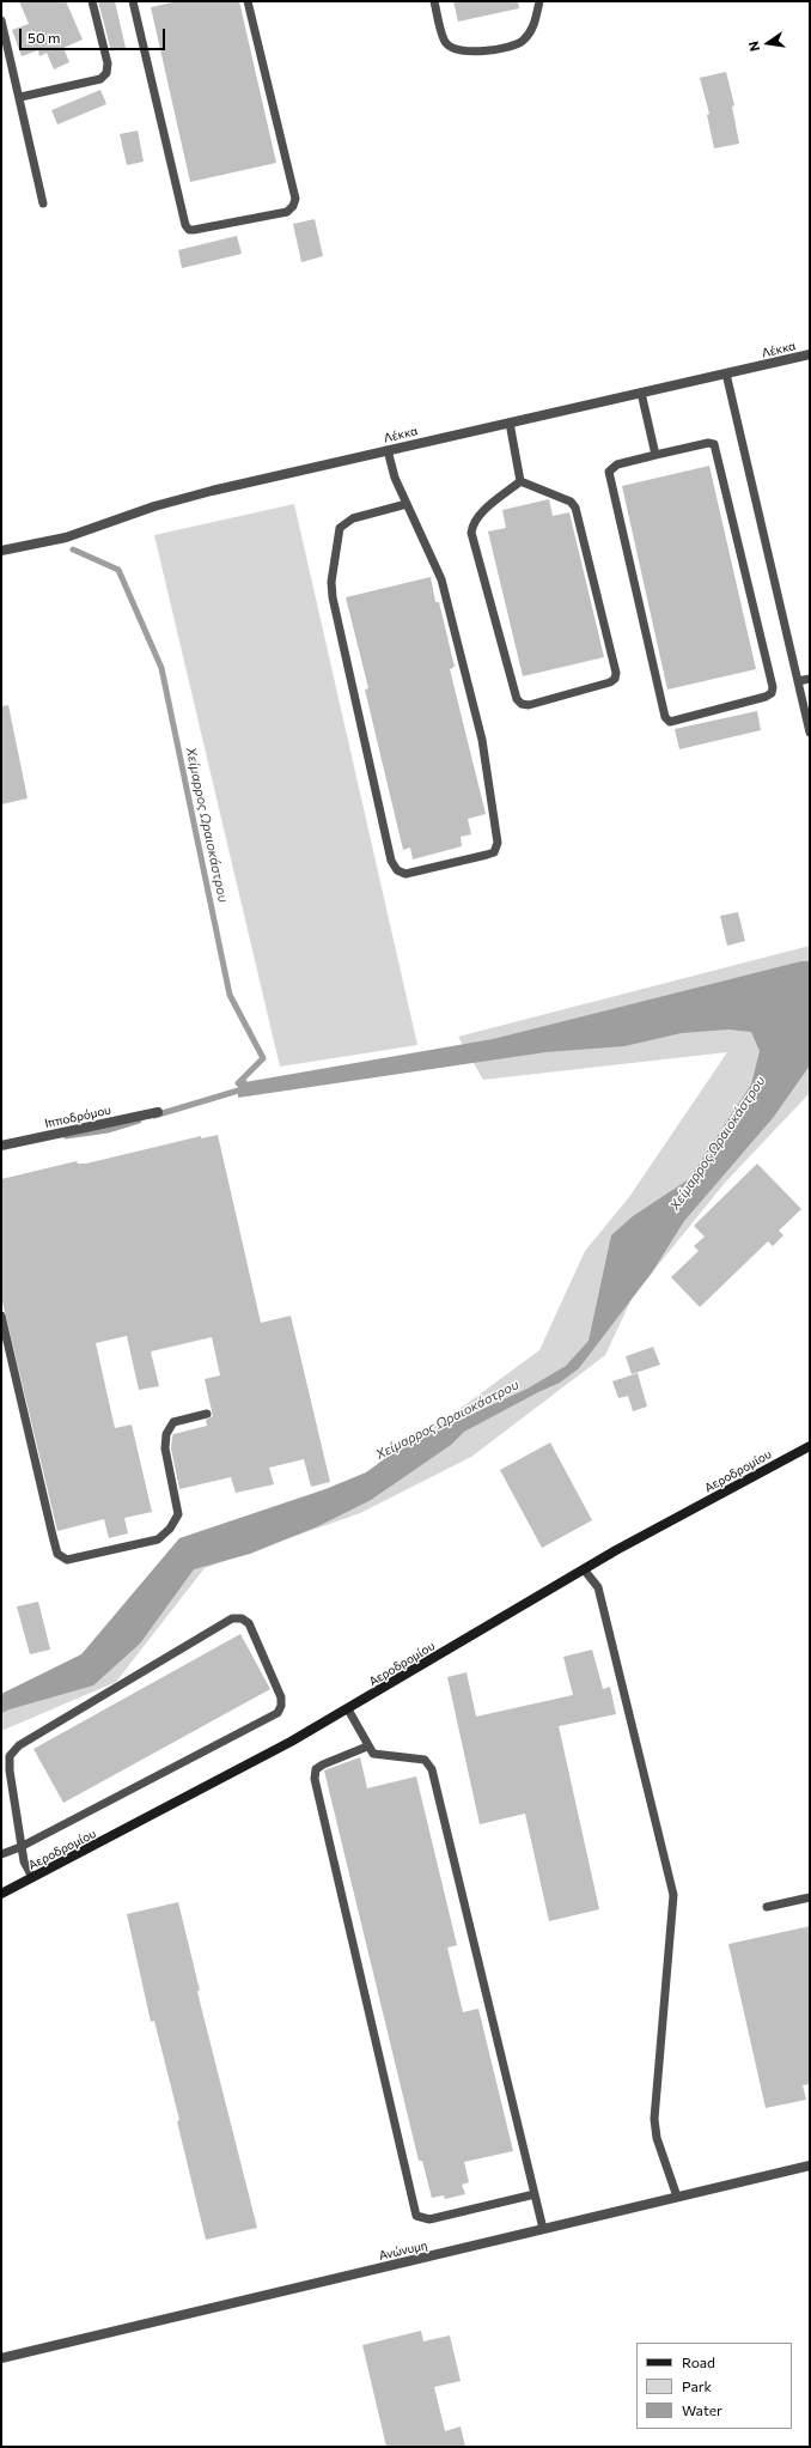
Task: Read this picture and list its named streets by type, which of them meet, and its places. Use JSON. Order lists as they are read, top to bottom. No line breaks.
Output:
{"streets":{"street":["Λέκκα","Ιπποδρόμου","Αεροδρομίου","Ανώνυμη"]},"water":["Χείμαρρος Ωραιοκάστρου"],"legend":["Road","Park","Water"],"scale_bar":"50 m","north":"left"}
